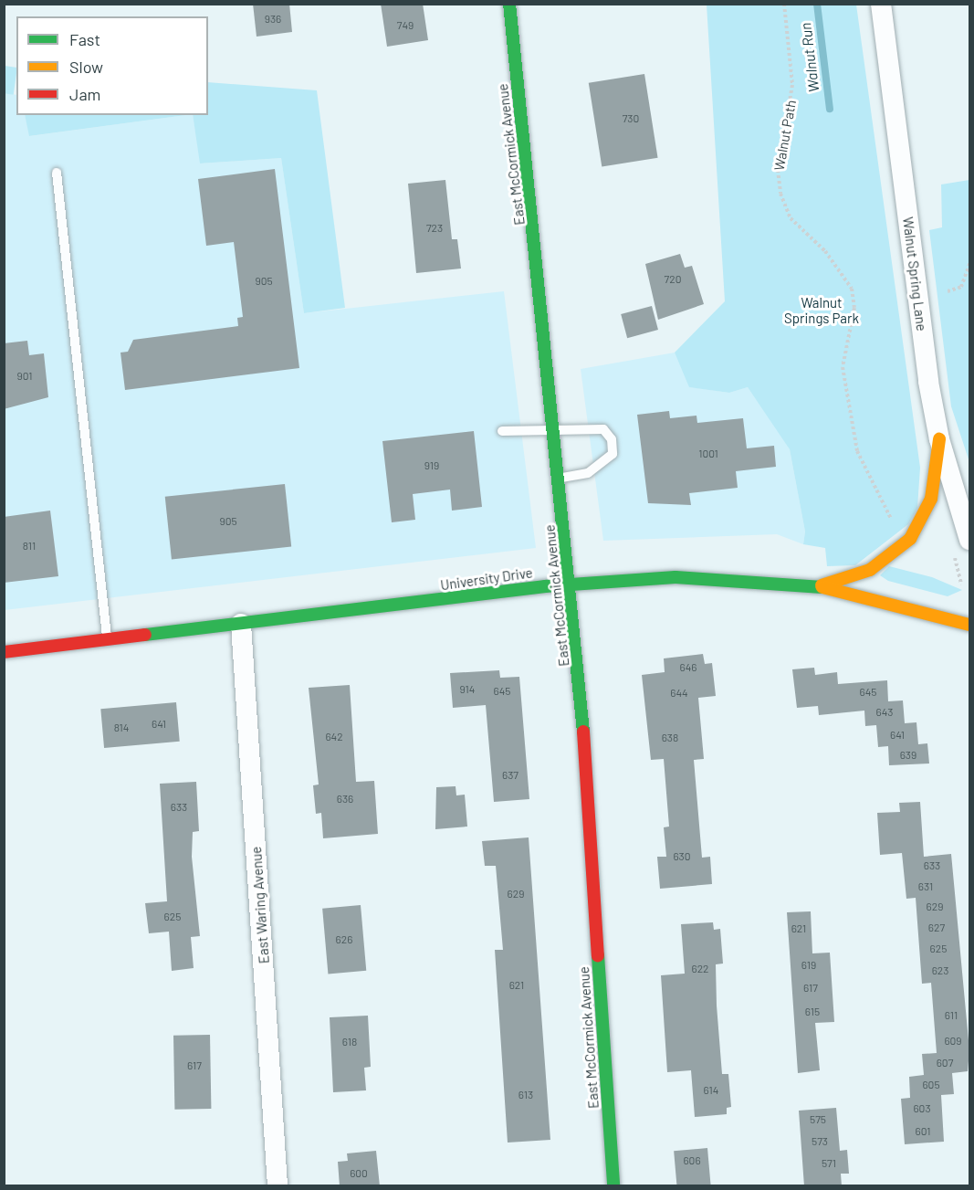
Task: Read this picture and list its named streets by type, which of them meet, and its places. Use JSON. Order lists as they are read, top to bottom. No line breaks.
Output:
{"streets":{"main road":["East McCormick Avenue","University Drive"],"street":["Walnut Spring Lane","East Waring Avenue"],"path":["Walnut Path"]},"crossings":[["East McCormick Avenue","University Drive"],["University Drive","East Waring Avenue"]],"water":["Walnut Run"],"parks":["Walnut Springs Park"],"house_numbers":["936","749","730","723","720","905","901","1001","919","905","811","646","914","645","645","644","643","641","814","641","642","638","639","637","636","633","630","633","631","629","629","625","627","621","626","625","619","622","623","621","617","615","611","609","618","607","617","605","614","613","603","575","601","573","606","571","600"],"legend":["Fast","Slow","Jam"]}
